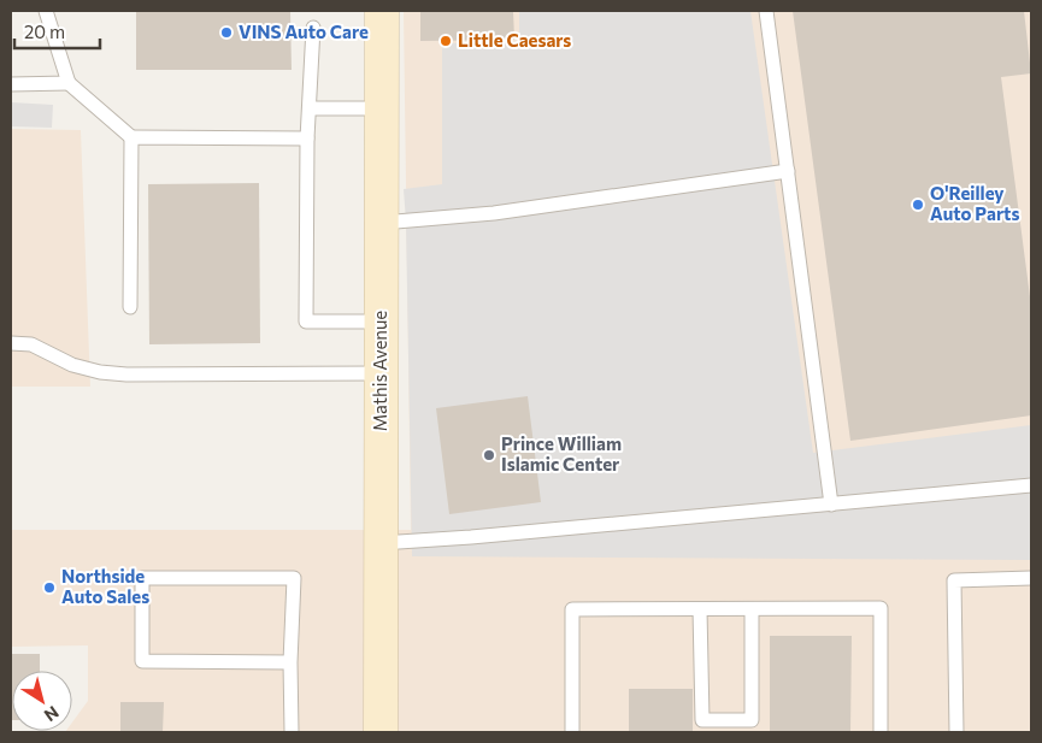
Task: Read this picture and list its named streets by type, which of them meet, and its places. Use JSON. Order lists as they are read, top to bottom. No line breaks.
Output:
{"streets":{"street":["Mathis Avenue"]},"places":["VINS Auto Care","Little Caesars","O'Reilley Auto Parts","Prince William Islamic Center","Northside Auto Sales"],"scale_bar":"20 m","north":"bottom right"}
